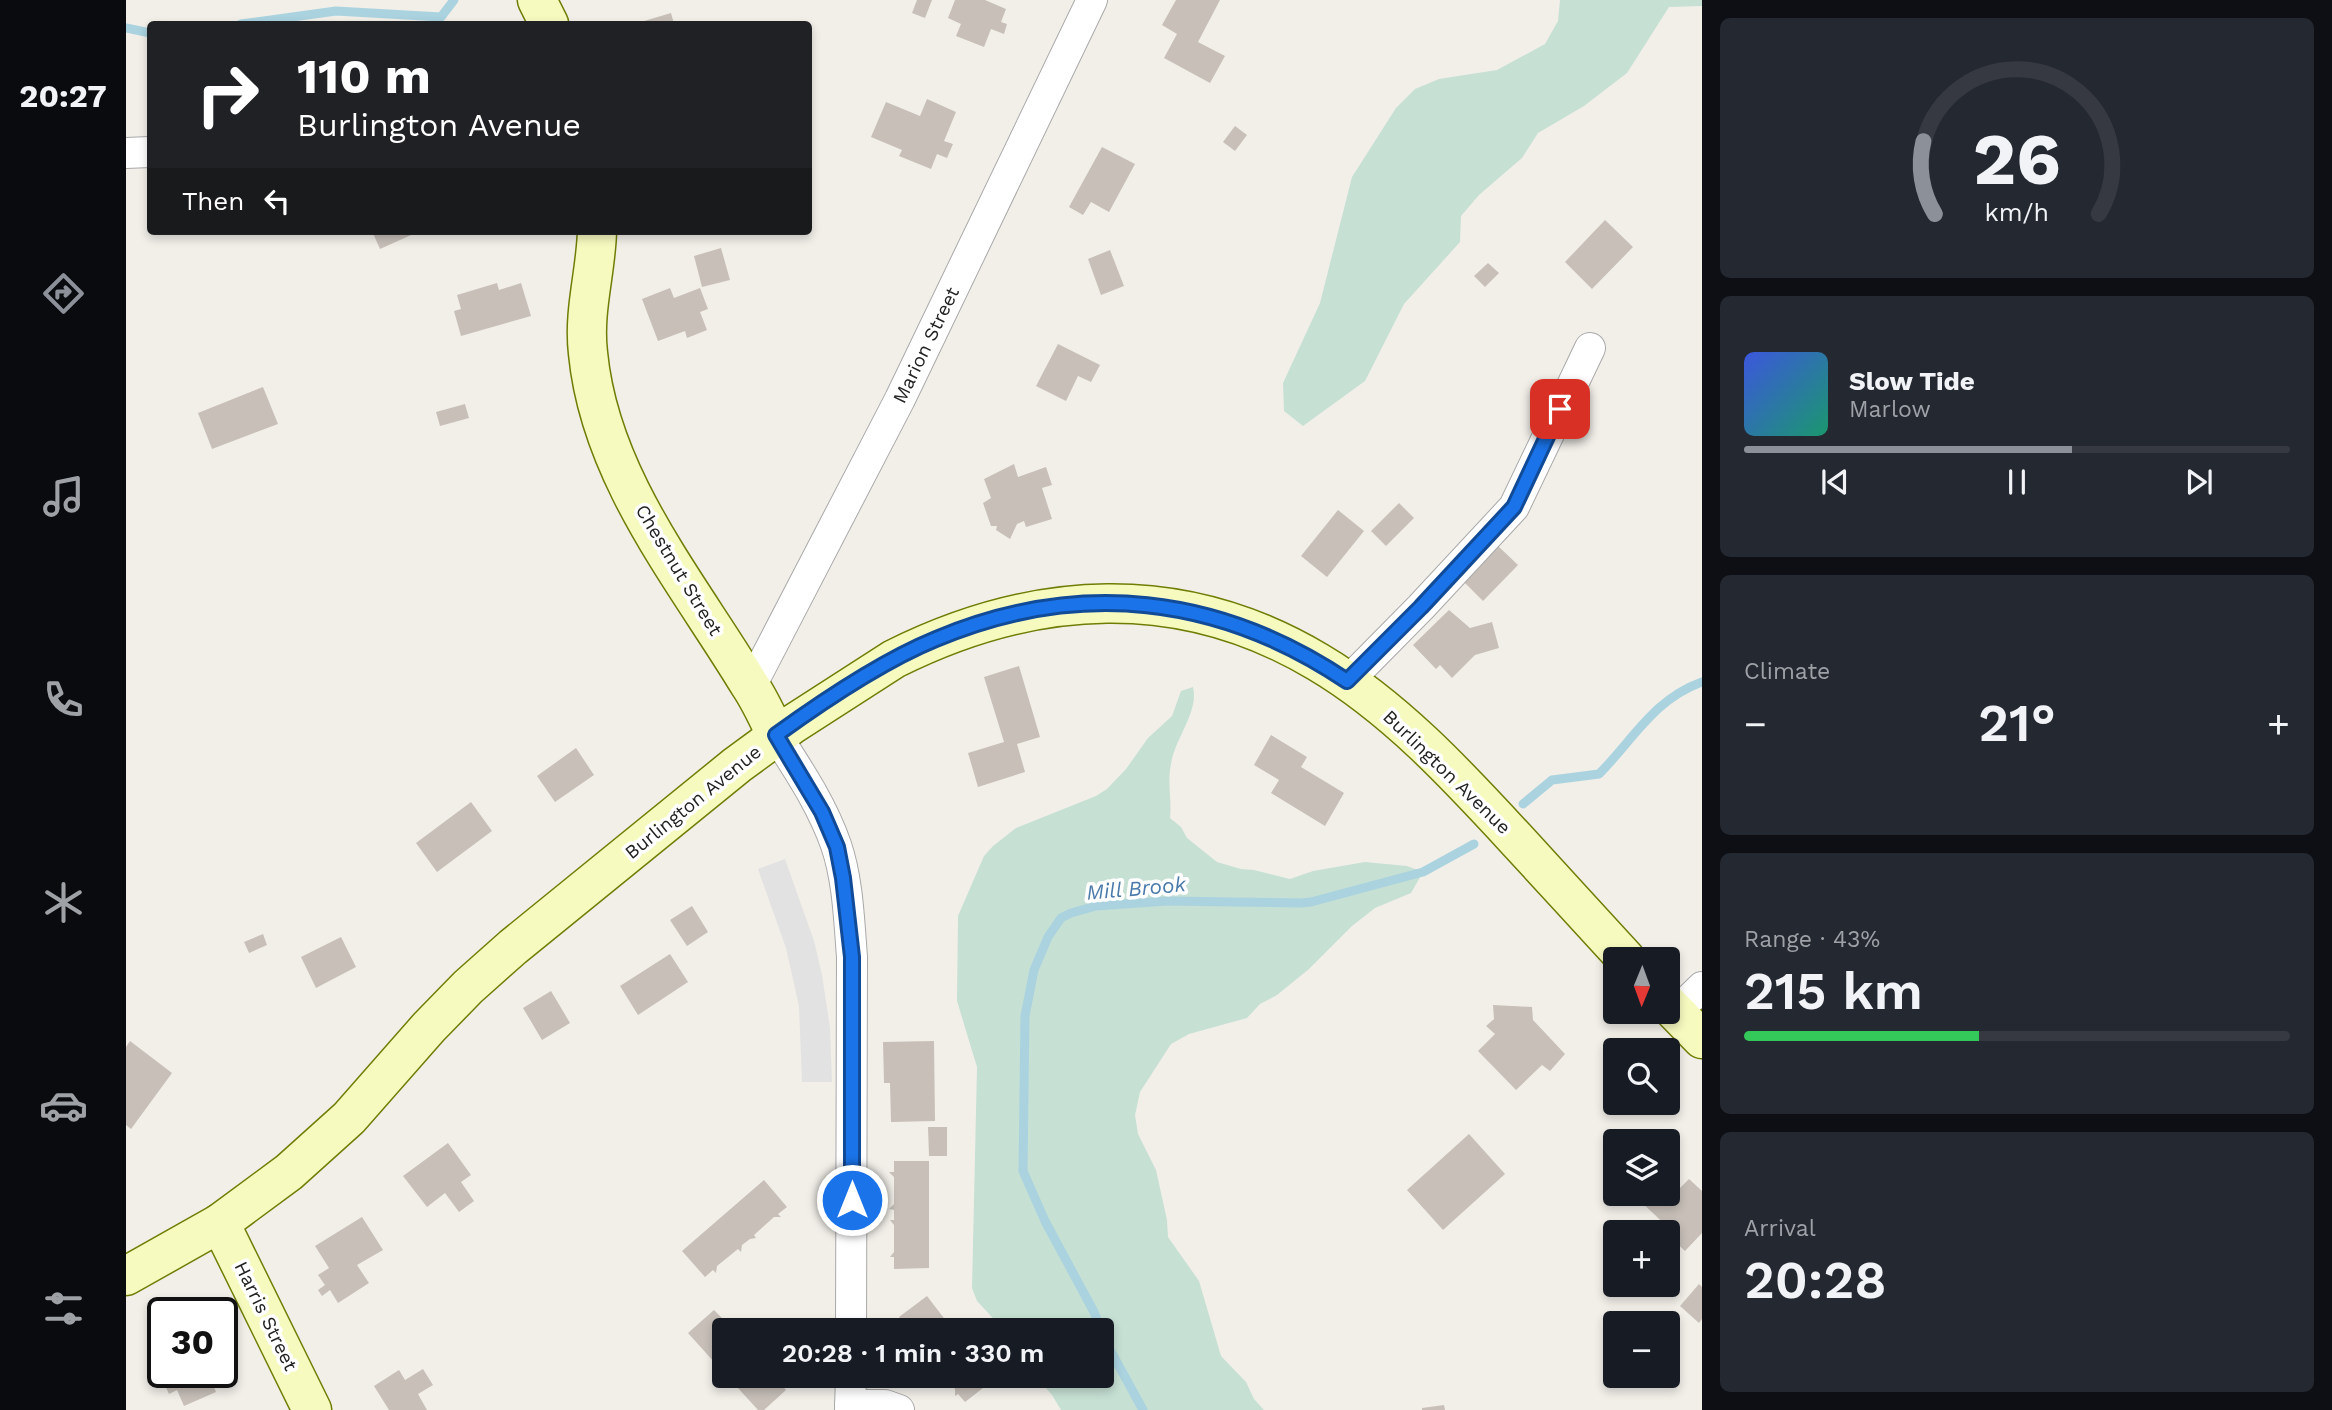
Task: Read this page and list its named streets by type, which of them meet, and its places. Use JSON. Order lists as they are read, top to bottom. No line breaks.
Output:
{"streets":{"main road":["Chestnut Street","Burlington Avenue","Harris Street"],"street":["Marion Street"]},"crossings":[["Marion Street","Chestnut Street"],["Chestnut Street","Burlington Avenue"],["Burlington Avenue","Harris Street"]],"water":["Mill Brook"],"north":"bottom","page":{"tabs":"20:27","turn":["110 m","Burlington Avenue"],"then":"Then","song":["Slow Tide","Marlow"],"tile":["Climate",["Range · 43%","215 km"],["Arrival","20:28"]],"heat":["−","21°","+"],"map_buttons":["+","−"],"limit":"30","trip":"20:28 · 1 min · 330 m","gauge":["26","km/h"]}}
